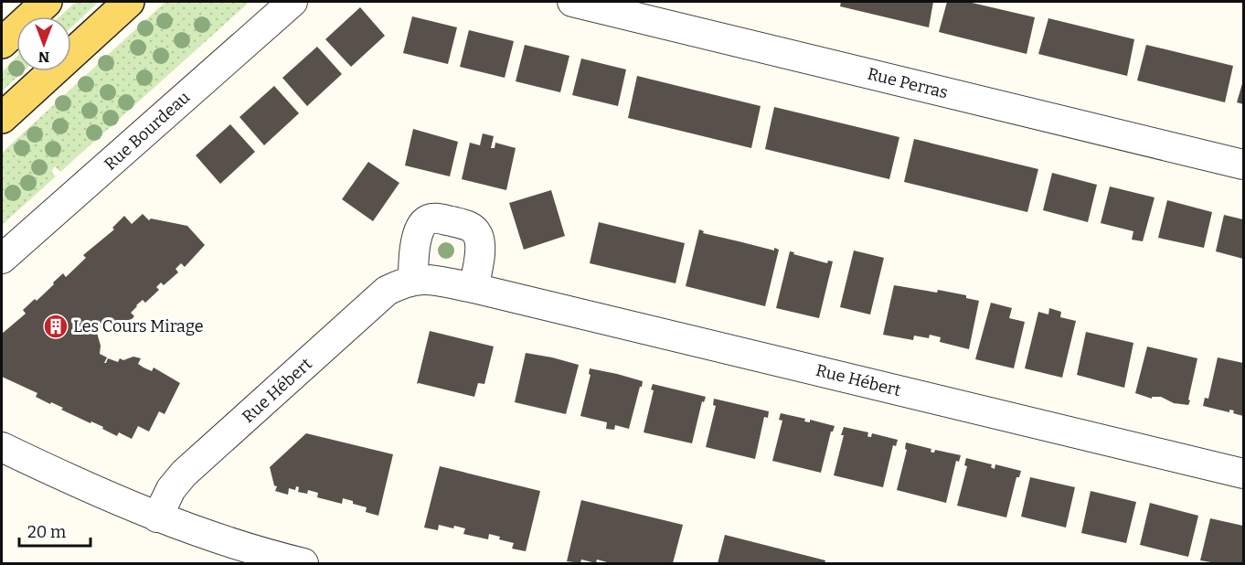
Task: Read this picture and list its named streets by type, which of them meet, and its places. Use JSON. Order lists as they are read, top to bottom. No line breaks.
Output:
{"streets":{"street":["Rue Perras","Rue Bourdeau","Rue Hébert"]},"places":{"building":["Les Cours Mirage"]},"scale_bar":"20 m","north":"bottom"}
